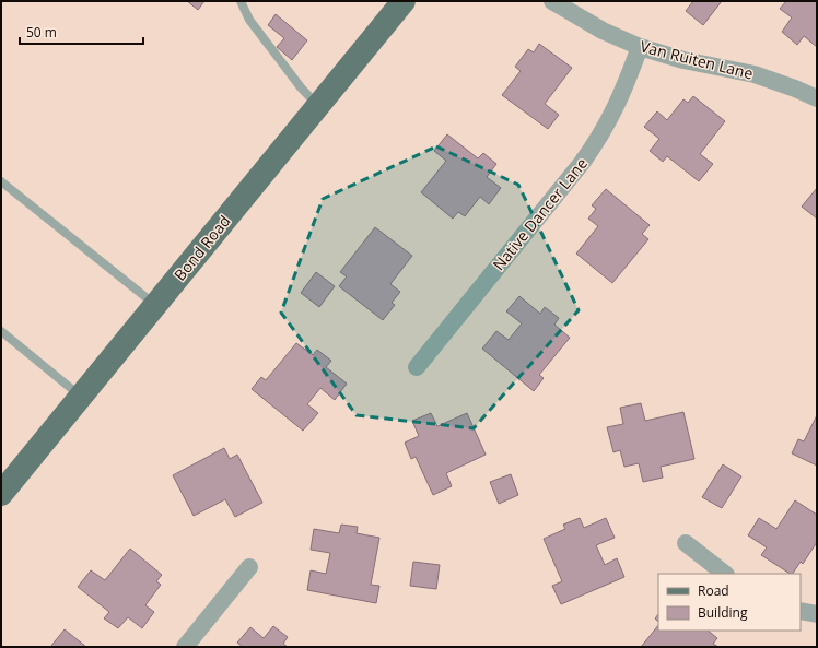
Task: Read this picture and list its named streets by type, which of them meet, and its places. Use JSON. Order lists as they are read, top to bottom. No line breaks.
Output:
{"streets":{"main road":["Bond Road"],"street":["Van Ruiten Lane","Native Dancer Lane"]},"crossings":[["Van Ruiten Lane","Native Dancer Lane"]],"legend":["Road","Building"],"scale_bar":"50 m"}
